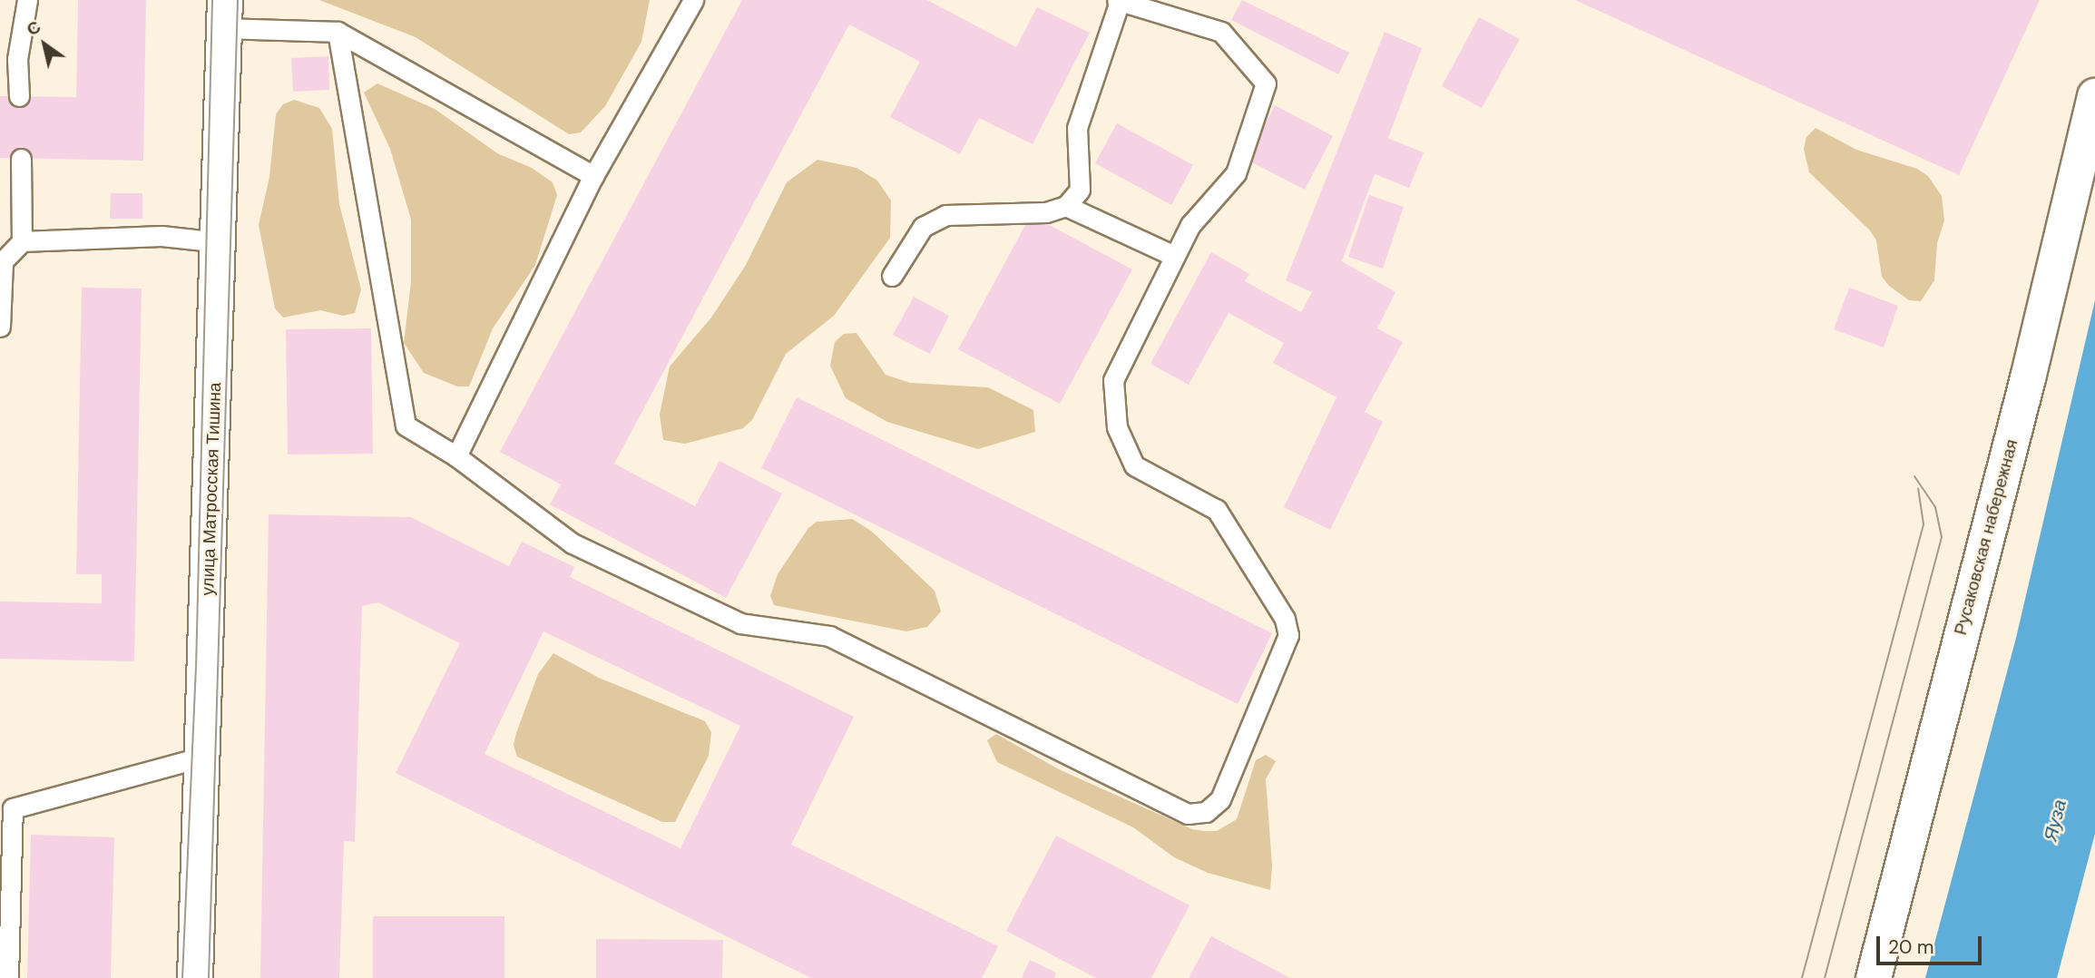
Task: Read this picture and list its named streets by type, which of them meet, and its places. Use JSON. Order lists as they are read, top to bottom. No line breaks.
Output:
{"streets":{"street":["улица Матросская Тишина","Русаковская набережная"]},"water":["Яуза"],"scale_bar":"20 m","north":"top left"}
